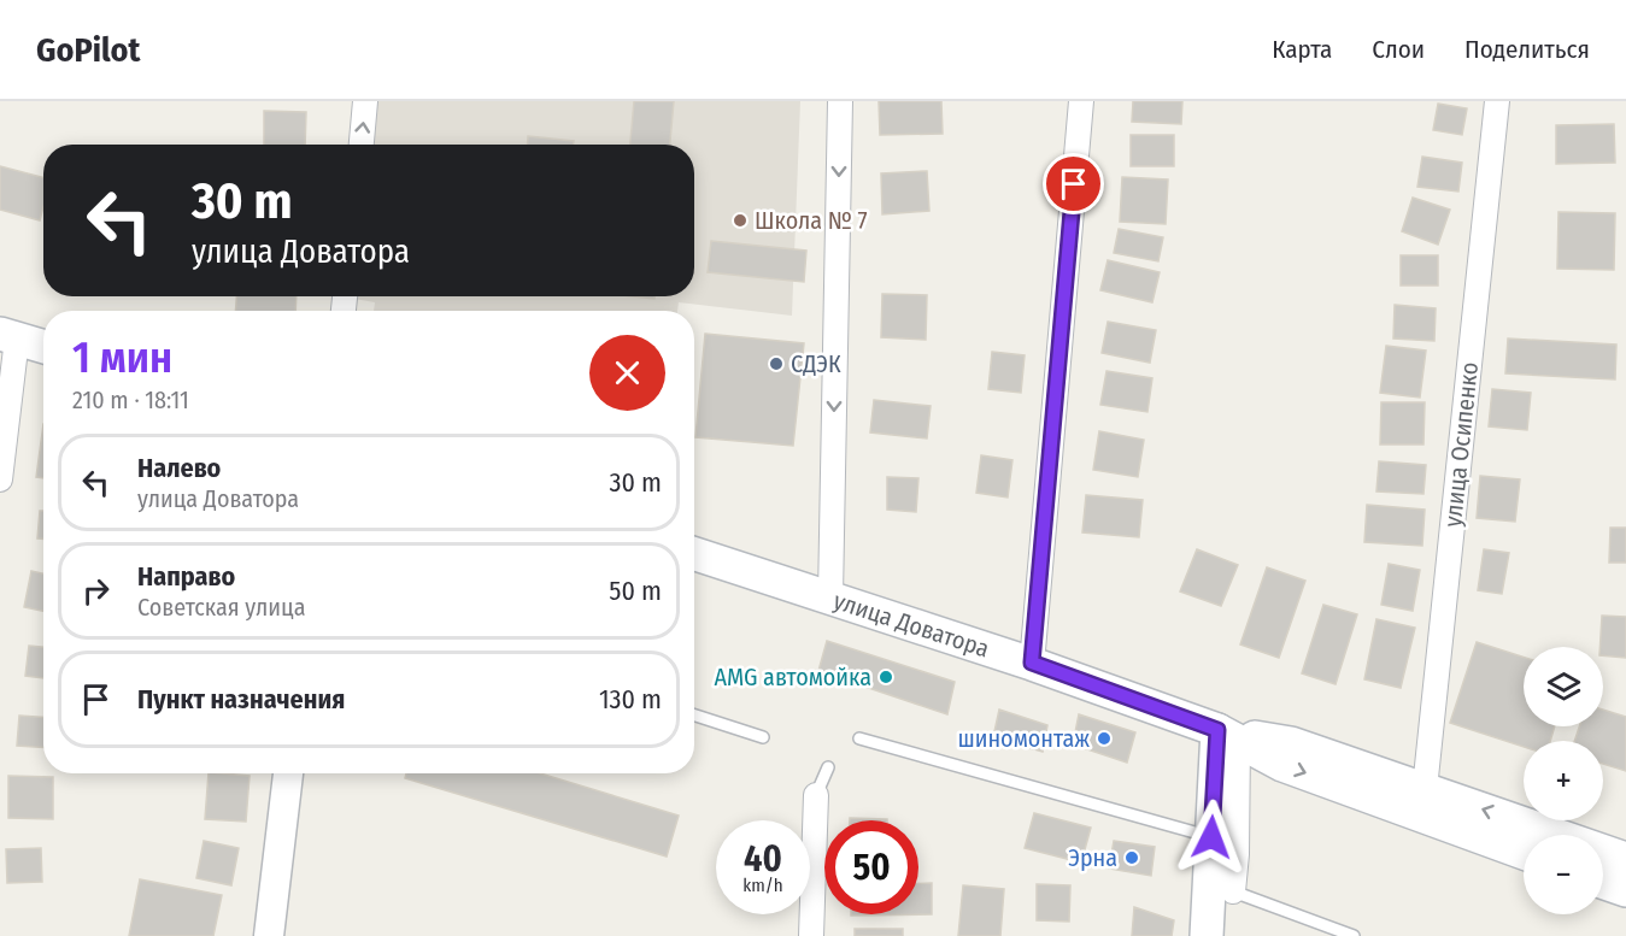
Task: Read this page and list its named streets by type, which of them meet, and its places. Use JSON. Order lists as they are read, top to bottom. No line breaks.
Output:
{"streets":{"main road":["улица Доватора"],"street":["улица Осипенко"]},"crossings":[["улица Осипенко","улица Доватора"]],"places":["Школа № 7","СДЭК","AMG автомойка","шиномонтаж","Эрна"],"page":{"header":"GoPilot","nav":["Карта","Слои","Поделиться"],"turn":["30 m","улица Доватора"],"heading":["1 мин","210 m · 18:11"],"list":[{"name":"Налево","note":"улица Доватора","value":"30 m"},{"name":"Направо","note":"Советская улица","value":"50 m"},{"name":"Пункт назначения","value":"130 m"}],"map_buttons":["+","−"],"speed":"40 km/h","limit":"50"}}
